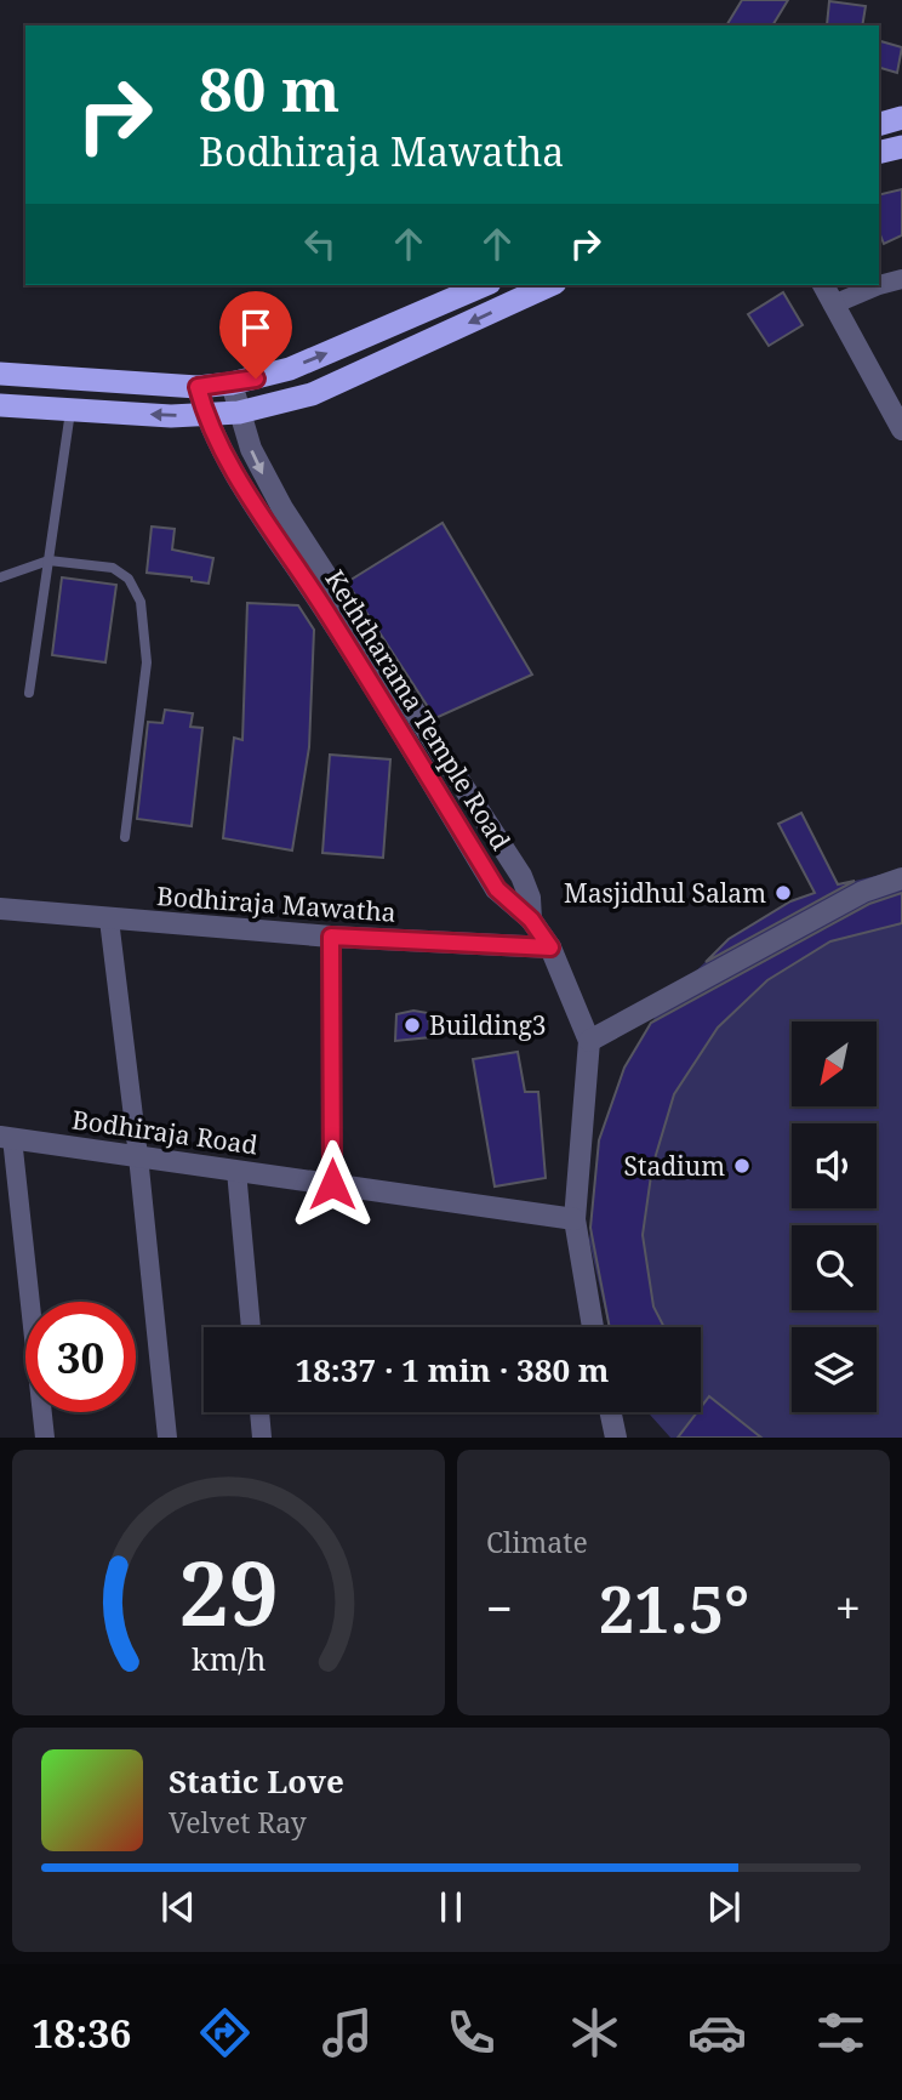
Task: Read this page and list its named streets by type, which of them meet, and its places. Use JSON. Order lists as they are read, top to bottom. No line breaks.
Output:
{"streets":{"street":["Keththarama Temple Road","Bodhiraja Mawatha","Bodhiraja Road"]},"crossings":[["Keththarama Temple Road","Bodhiraja Mawatha"],["Keththarama Temple Road","Bodhiraja Road"]],"places":["Masjidhul Salam","Building3","Stadium"],"north":"bottom left","page":{"turn":["80 m","Bodhiraja Mawatha"],"limit":"30","trip":"18:37 · 1 min · 380 m","tile":"Climate","heat":["−","21.5°","+"],"song":["Static Love","Velvet Ray"],"tabs":"18:36","gauge":["29","km/h"]}}
